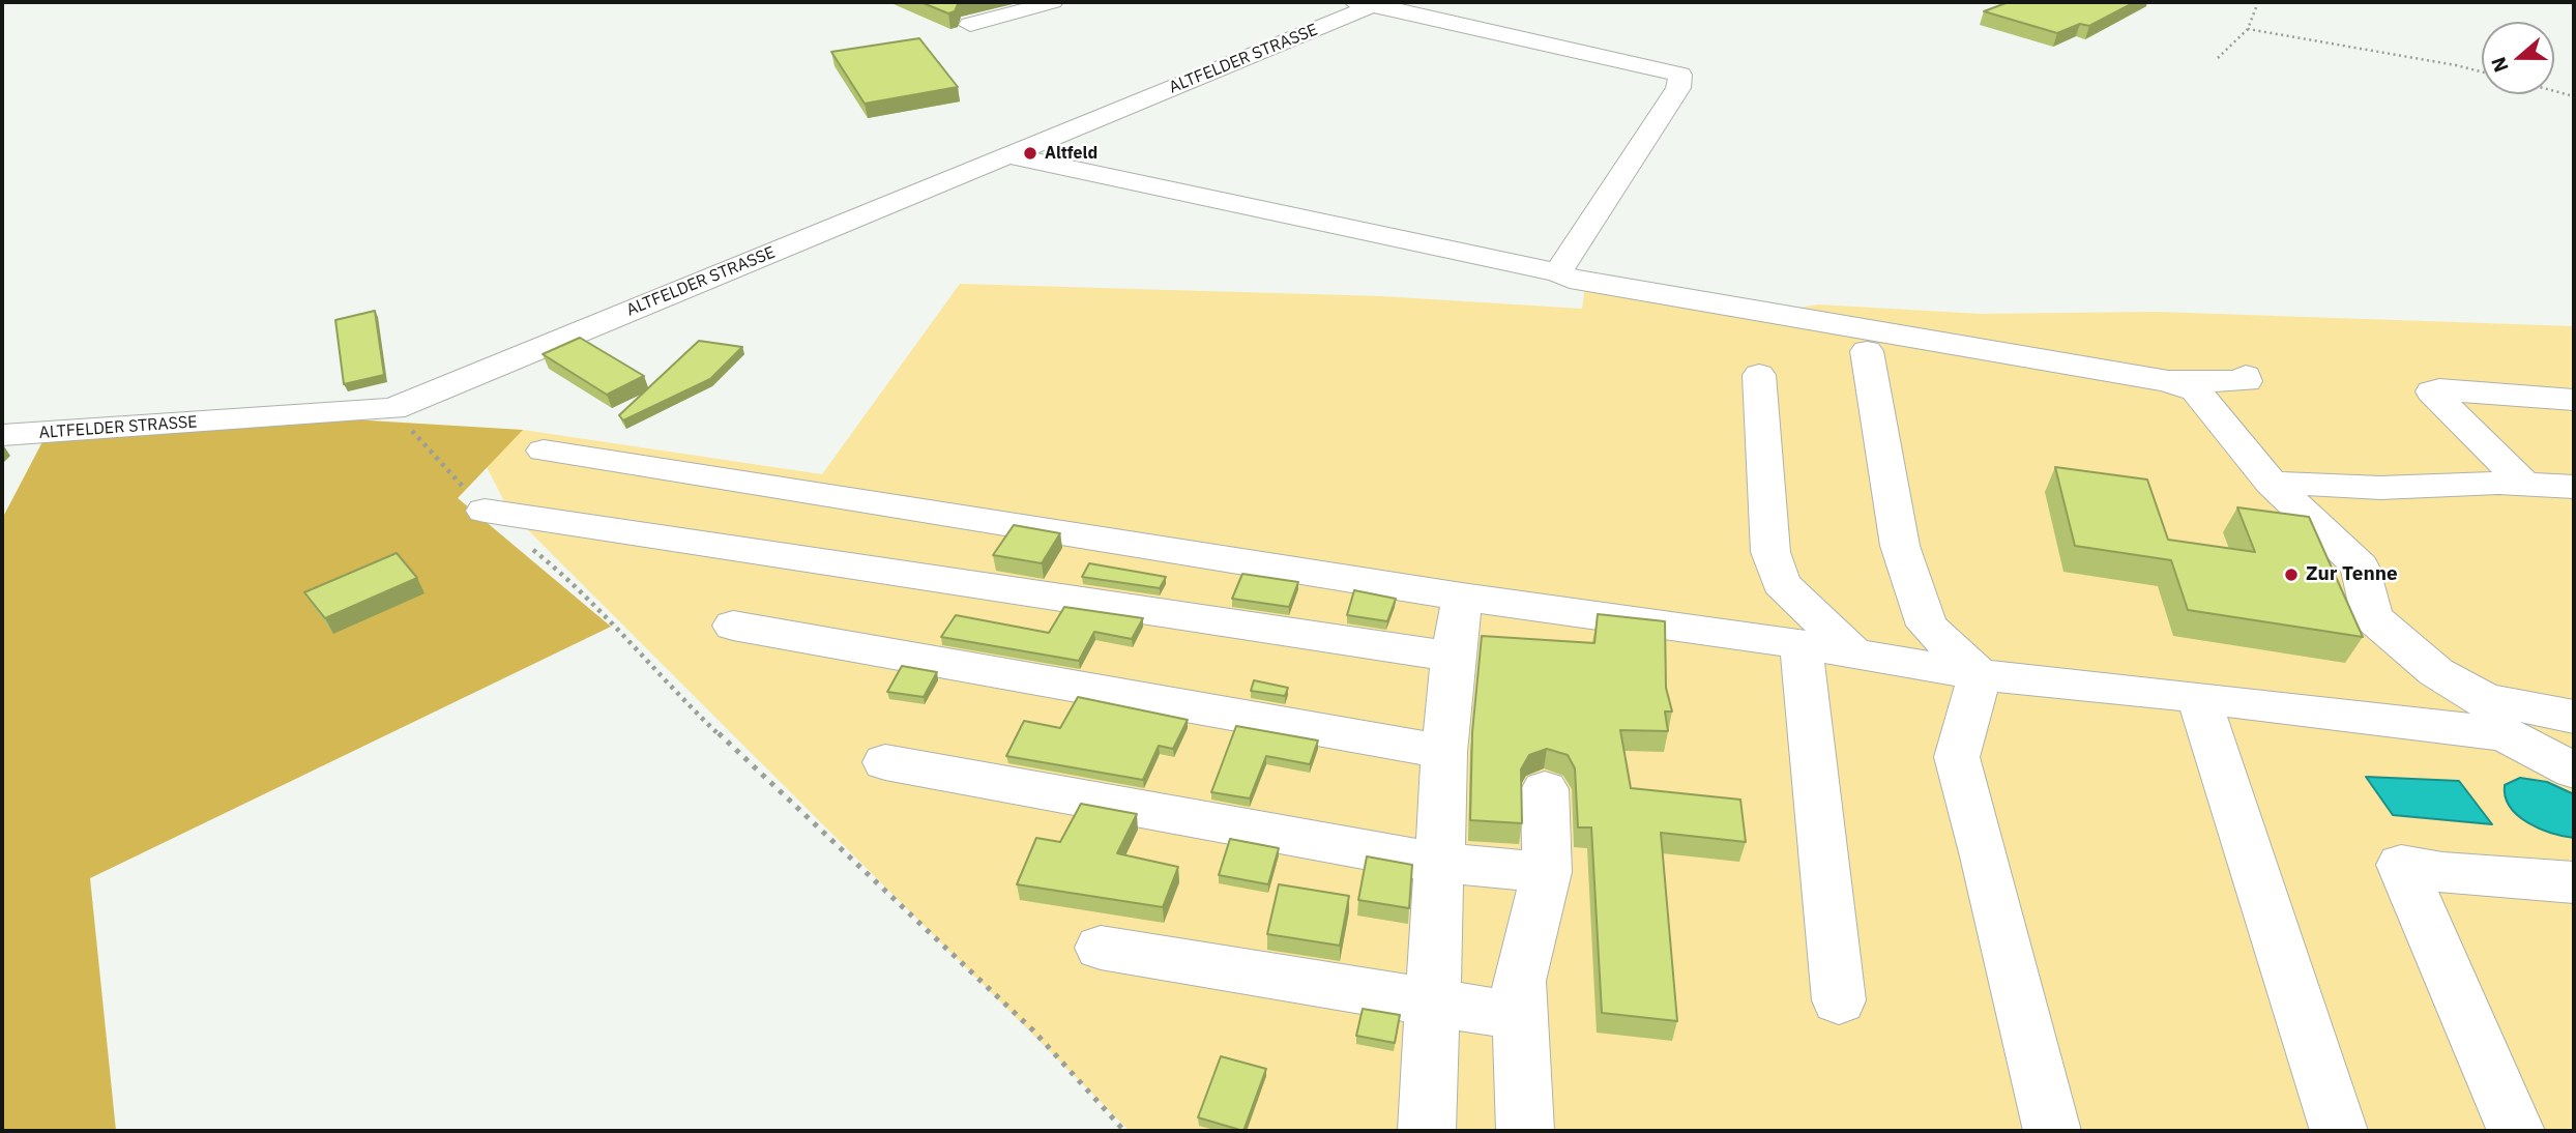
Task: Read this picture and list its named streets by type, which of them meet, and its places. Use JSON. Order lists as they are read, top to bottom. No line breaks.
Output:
{"streets":{"street":["ALTFELDER STRASSE"]},"places":["Altfeld","Zur Tenne"],"north":"left"}
